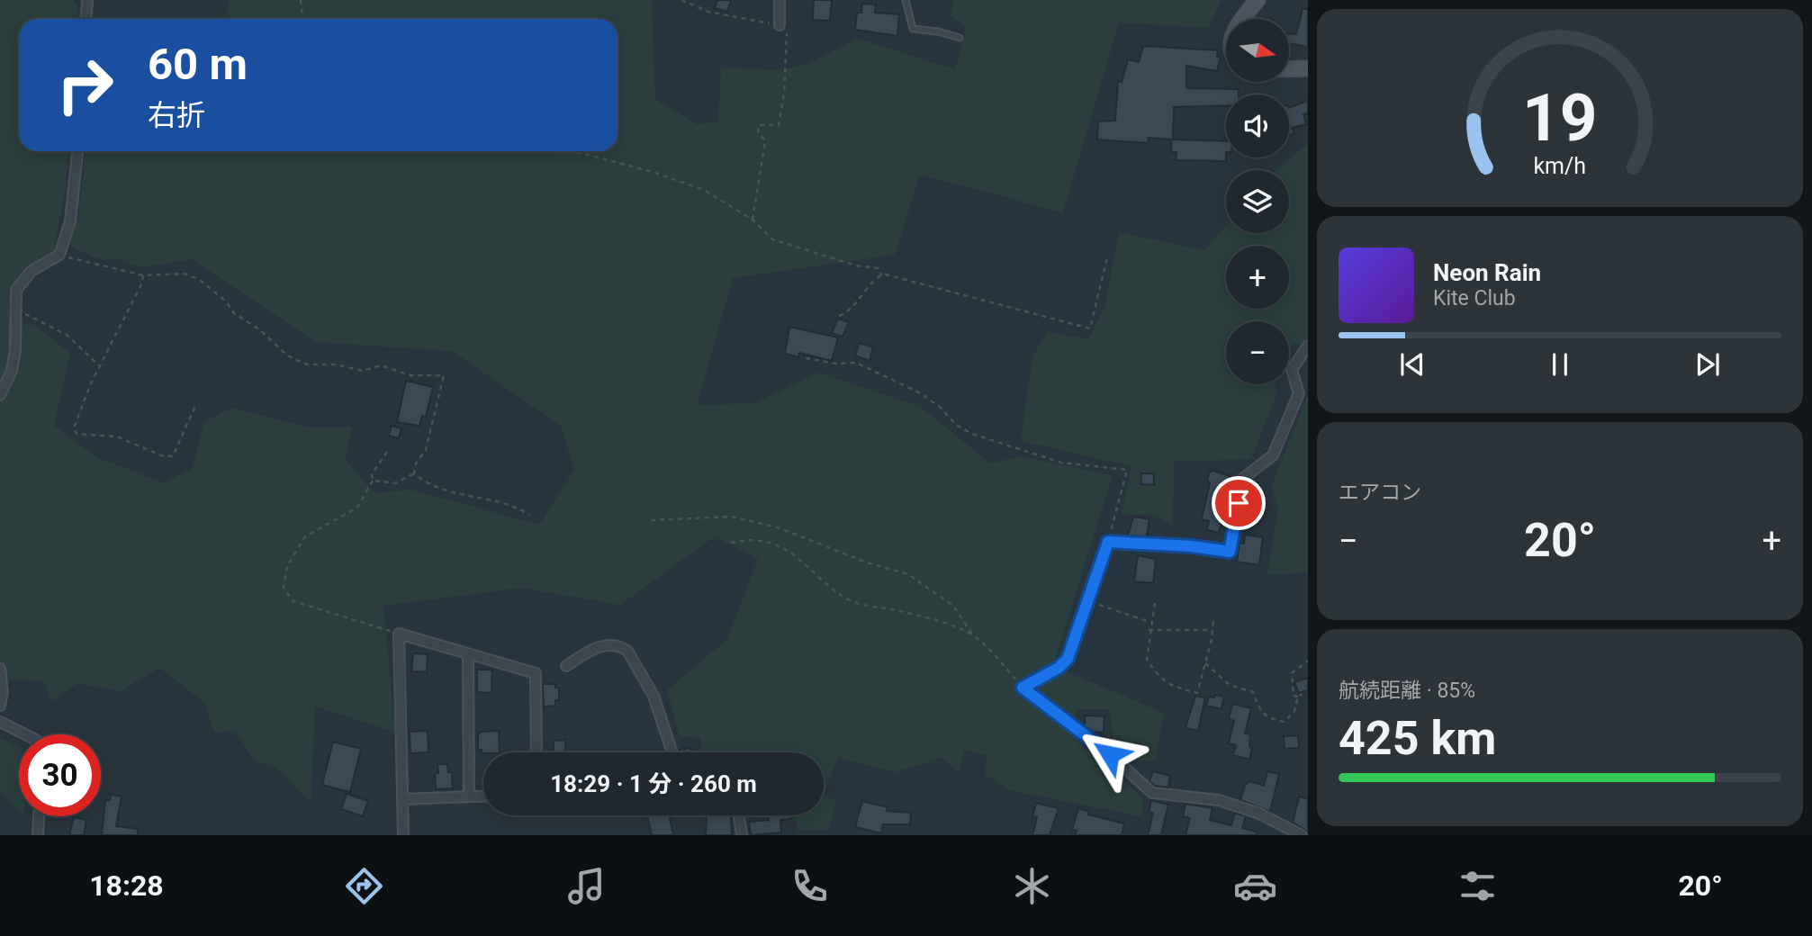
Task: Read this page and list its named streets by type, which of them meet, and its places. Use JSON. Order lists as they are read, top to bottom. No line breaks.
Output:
{"north":"right","page":{"map_buttons":["+","−"],"turn":["60 m","右折"],"song":["Neon Rain","Kite Club"],"tile":["エアコン",["航続距離 · 85%","425 km"]],"heat":["−","20°","+"],"limit":"30","trip":"18:29 · 1 分 · 260 m","tabs":["18:28","20°"],"gauge":["19","km/h"]}}
